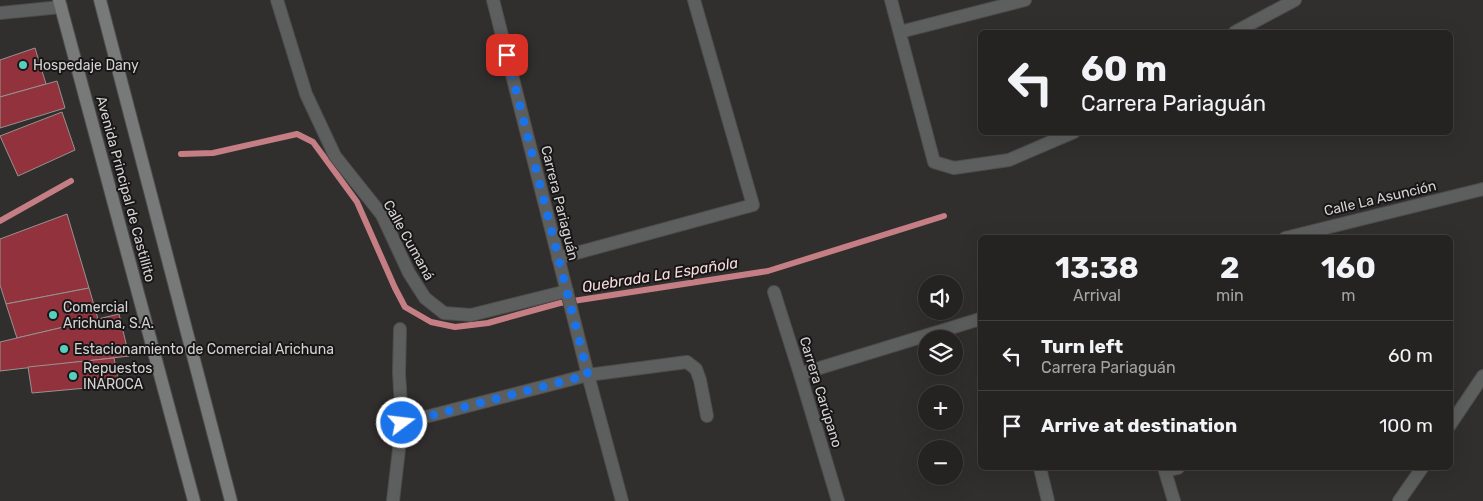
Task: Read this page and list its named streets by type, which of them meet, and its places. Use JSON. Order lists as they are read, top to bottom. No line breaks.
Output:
{"streets":{"main road":["Avenida Principal de Castillito"],"street":["Calle La Asunción","Carrera Pariaguán","Calle Cumaná","Carrera Carúpano"]},"crossings":[["Carrera Pariaguán","Calle Cumaná"]],"water":["Quebrada La Española"],"places":["Hospedaje Dany","Comercial Arichuna, S.A.","Estacionamiento de Comercial Arichuna","Repuestos INAROCA"],"page":{"turn":["60 m","Carrera Pariaguán"],"eta":["13:38","Arrival","2","min","160","m"],"map_buttons":["+","−"],"list":[{"name":"Turn left","note":"Carrera Pariaguán","value":"60 m"},{"name":"Arrive at destination","value":"100 m"}]}}
